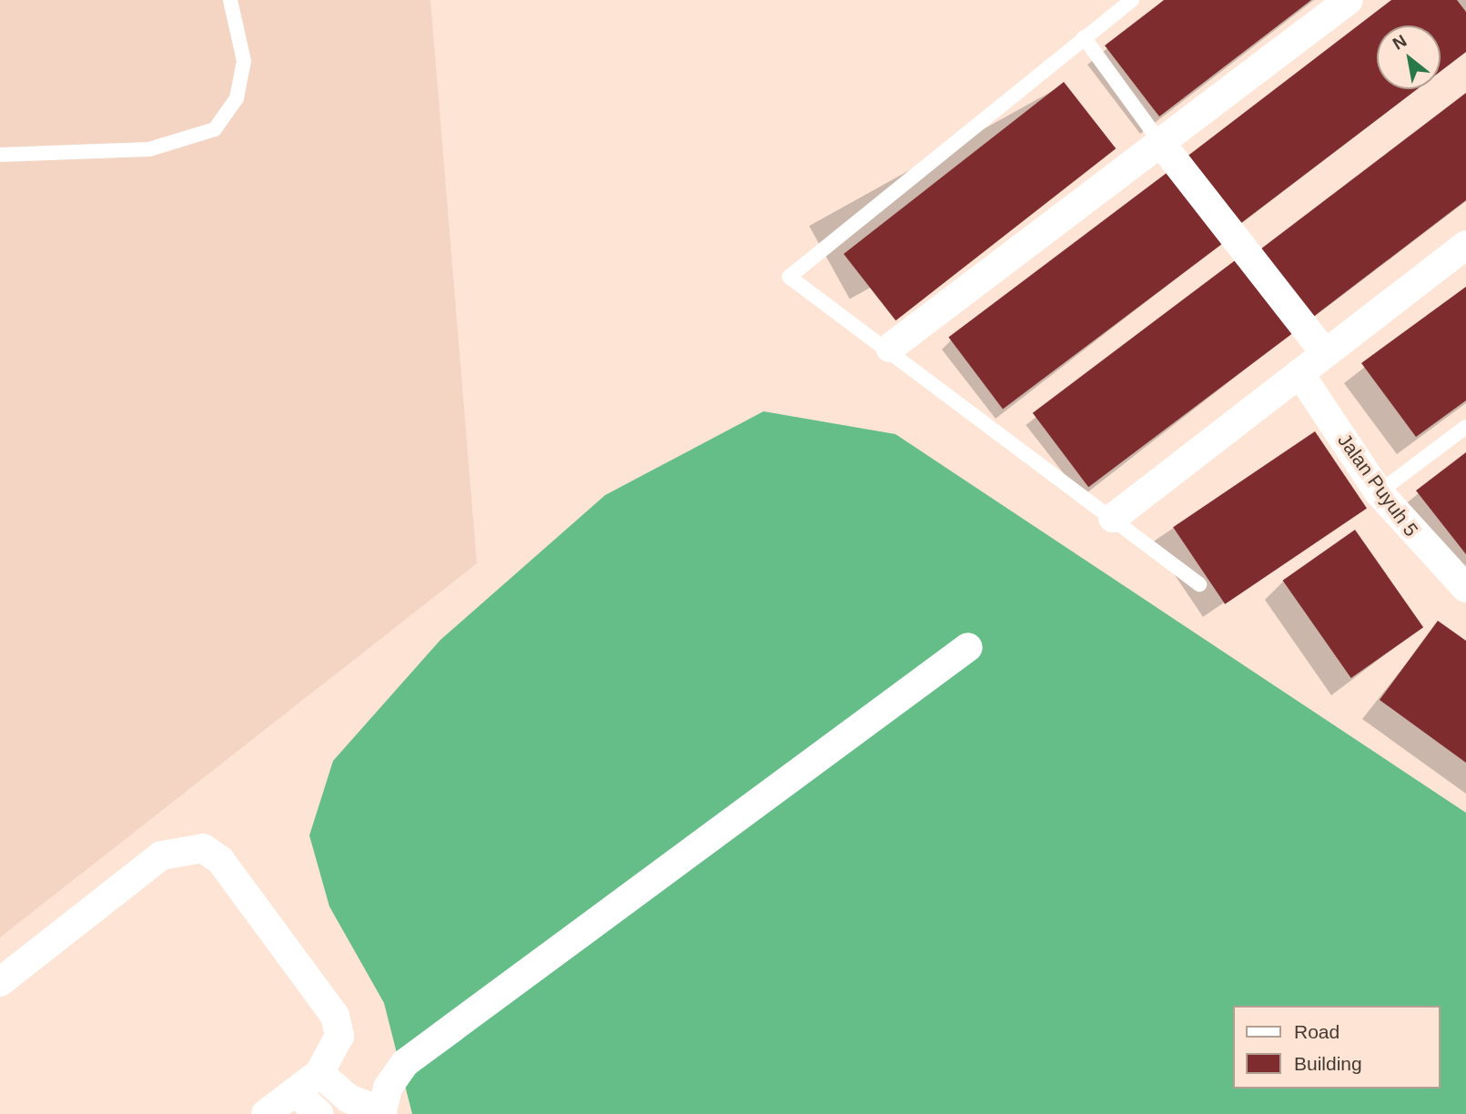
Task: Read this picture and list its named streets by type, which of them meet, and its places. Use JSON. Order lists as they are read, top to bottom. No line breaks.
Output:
{"streets":{"street":["Jalan Puyuh 5"]},"legend":["Road","Building"],"north":"top left"}
